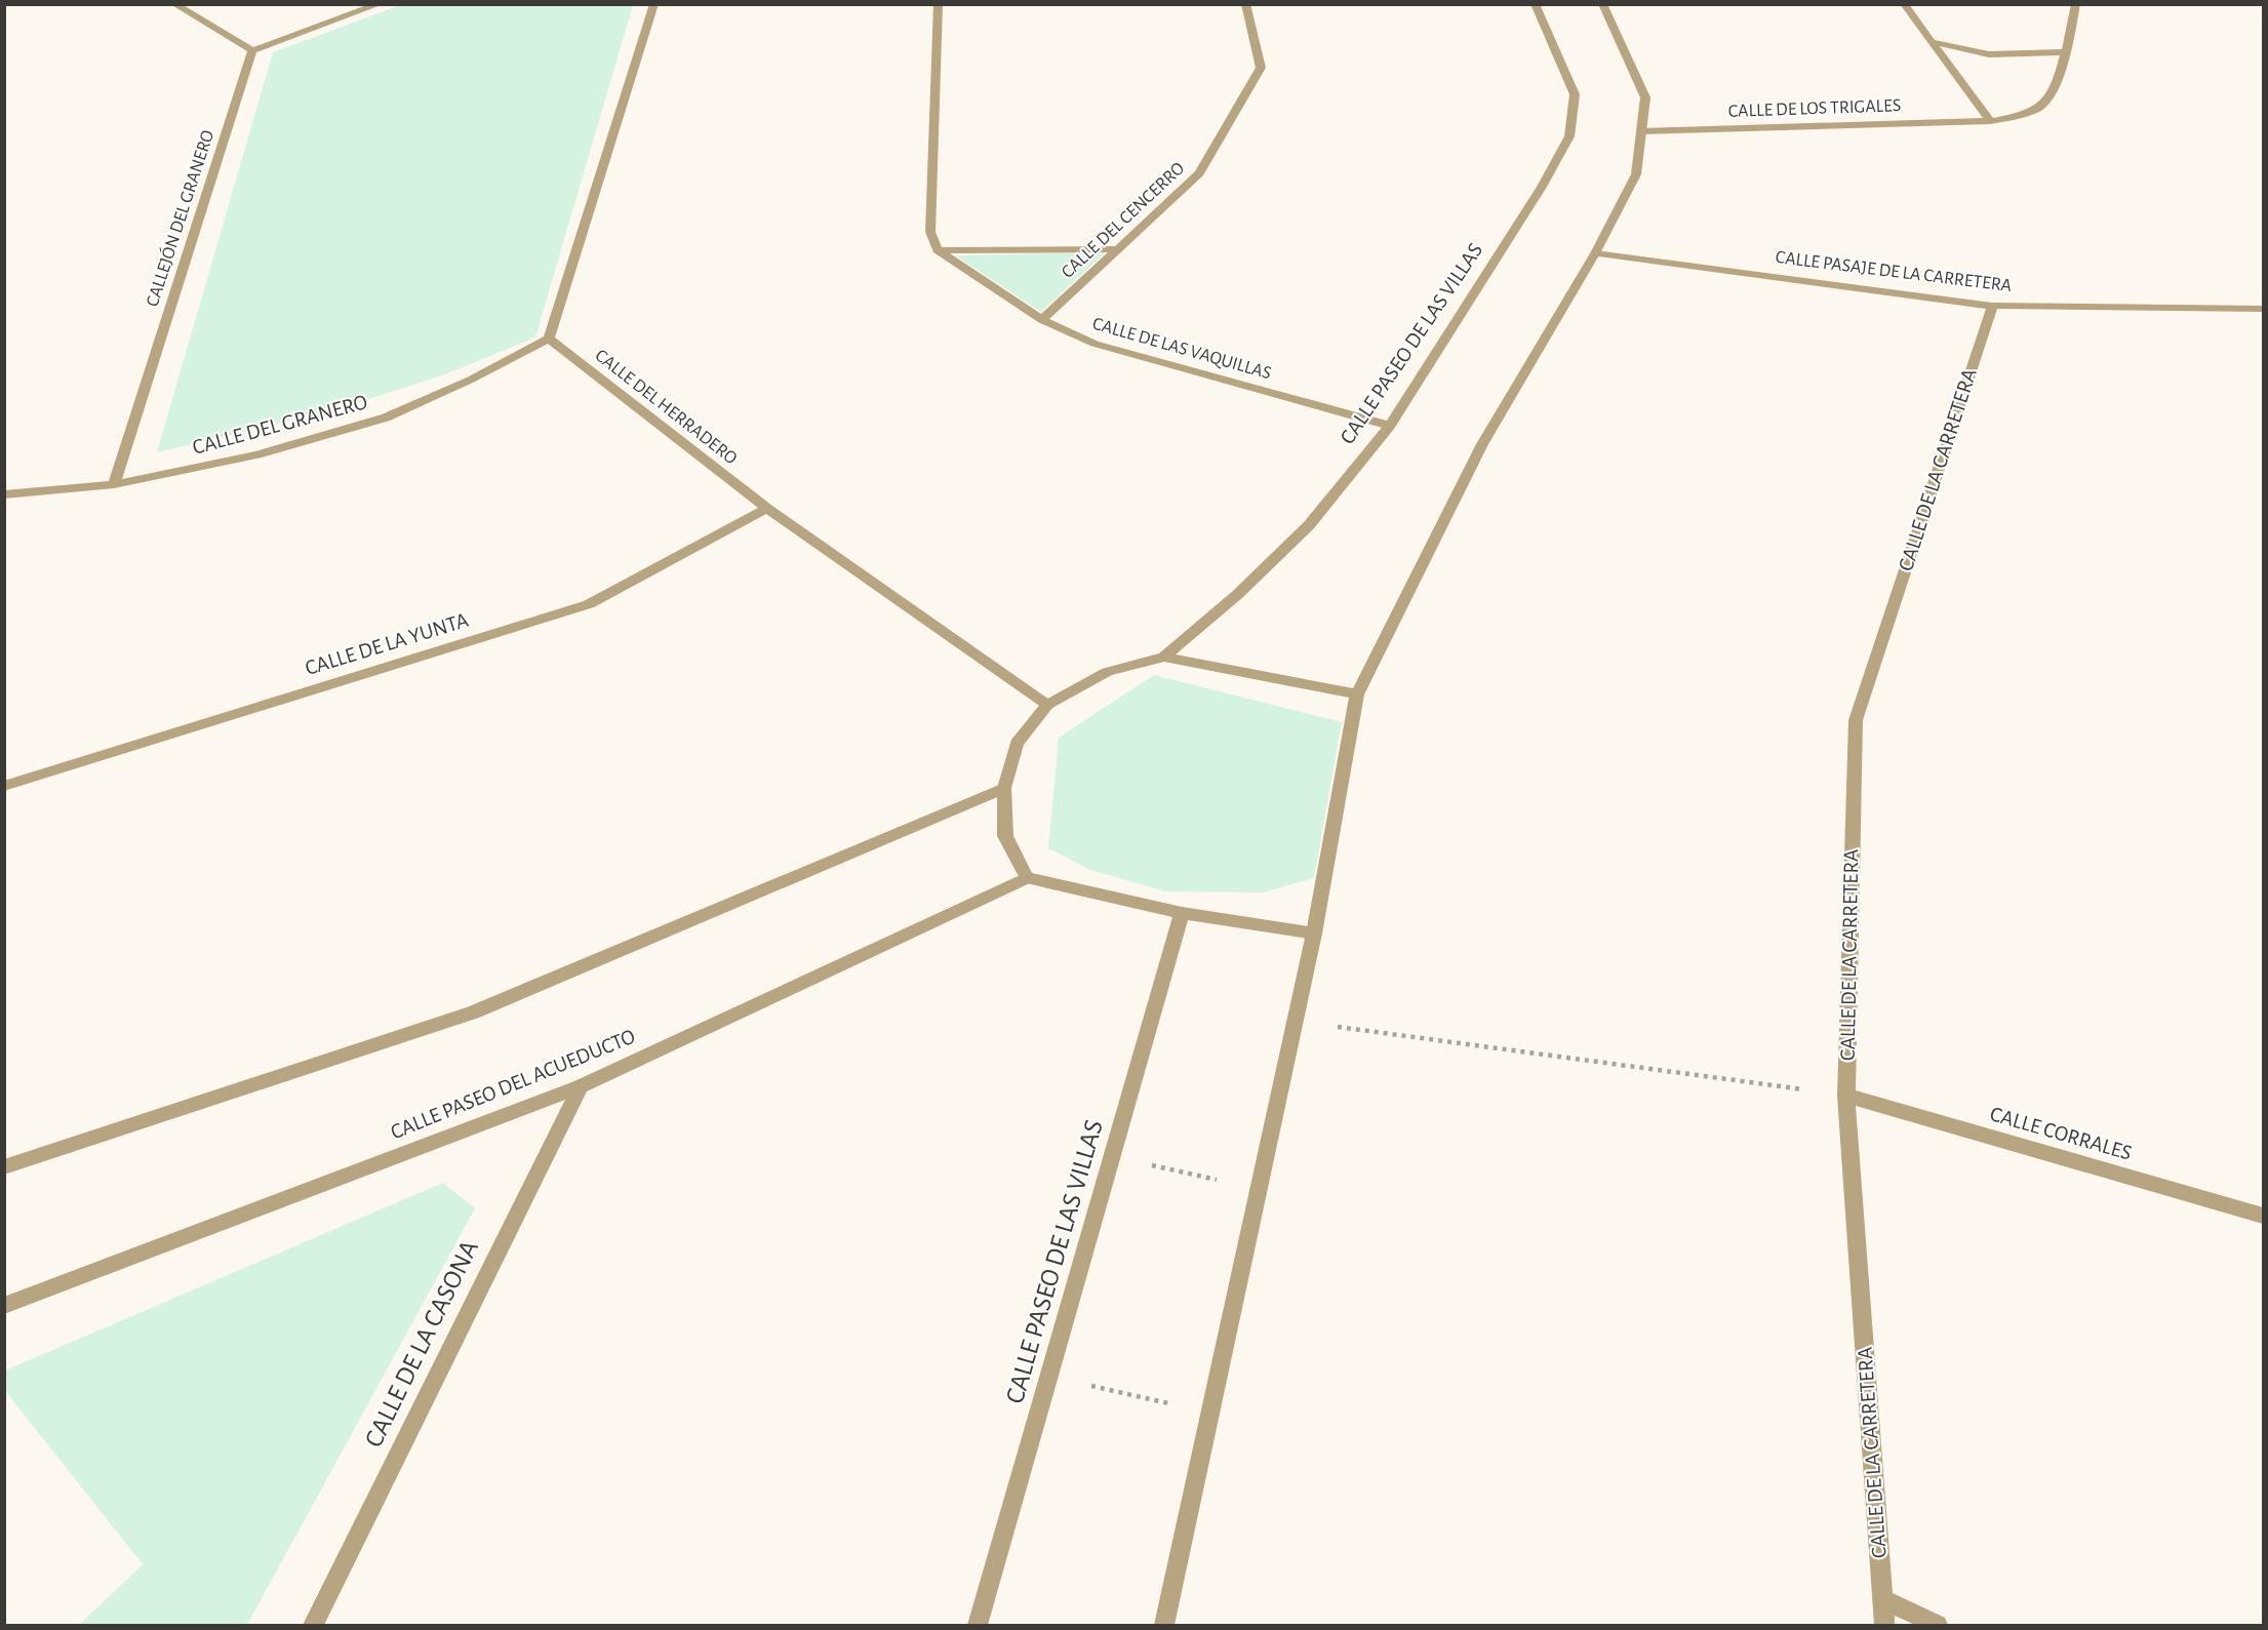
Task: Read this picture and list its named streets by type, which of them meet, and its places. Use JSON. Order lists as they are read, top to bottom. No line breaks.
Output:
{"streets":{"street":["CALLE DE LOS TRIGALES","CALLEJÓN DEL GRANERO","CALLE DEL CENCERRO","CALLE PASAJE DE LA CARRETERA","CALLE PASEO DE LAS VILLAS","CALLE DE LAS VAQUILLAS","CALLE DEL HERRADERO","CALLE DEL GRANERO","CALLE DE LA CARRETERA","CALLE DE LA YUNTA","CALLE PASEO DEL ACUEDUCTO","CALLE CORRALES","CALLE DE LA CASONA"]},"crossings":[["CALLEJÓN DEL GRANERO","CALLE DEL GRANERO"],["CALLE DEL CENCERRO","CALLE DE LAS VAQUILLAS"],["CALLE PASAJE DE LA CARRETERA","CALLE DE LA CARRETERA"],["CALLE PASEO DE LAS VILLAS","CALLE DE LAS VAQUILLAS"],["CALLE PASEO DE LAS VILLAS","CALLE DEL HERRADERO"],["CALLE PASEO DE LAS VILLAS","CALLE PASEO DEL ACUEDUCTO"],["CALLE DEL HERRADERO","CALLE DEL GRANERO"],["CALLE DEL HERRADERO","CALLE DE LA YUNTA"],["CALLE DE LA CARRETERA","CALLE CORRALES"],["CALLE PASEO DEL ACUEDUCTO","CALLE DE LA CASONA"]]}
